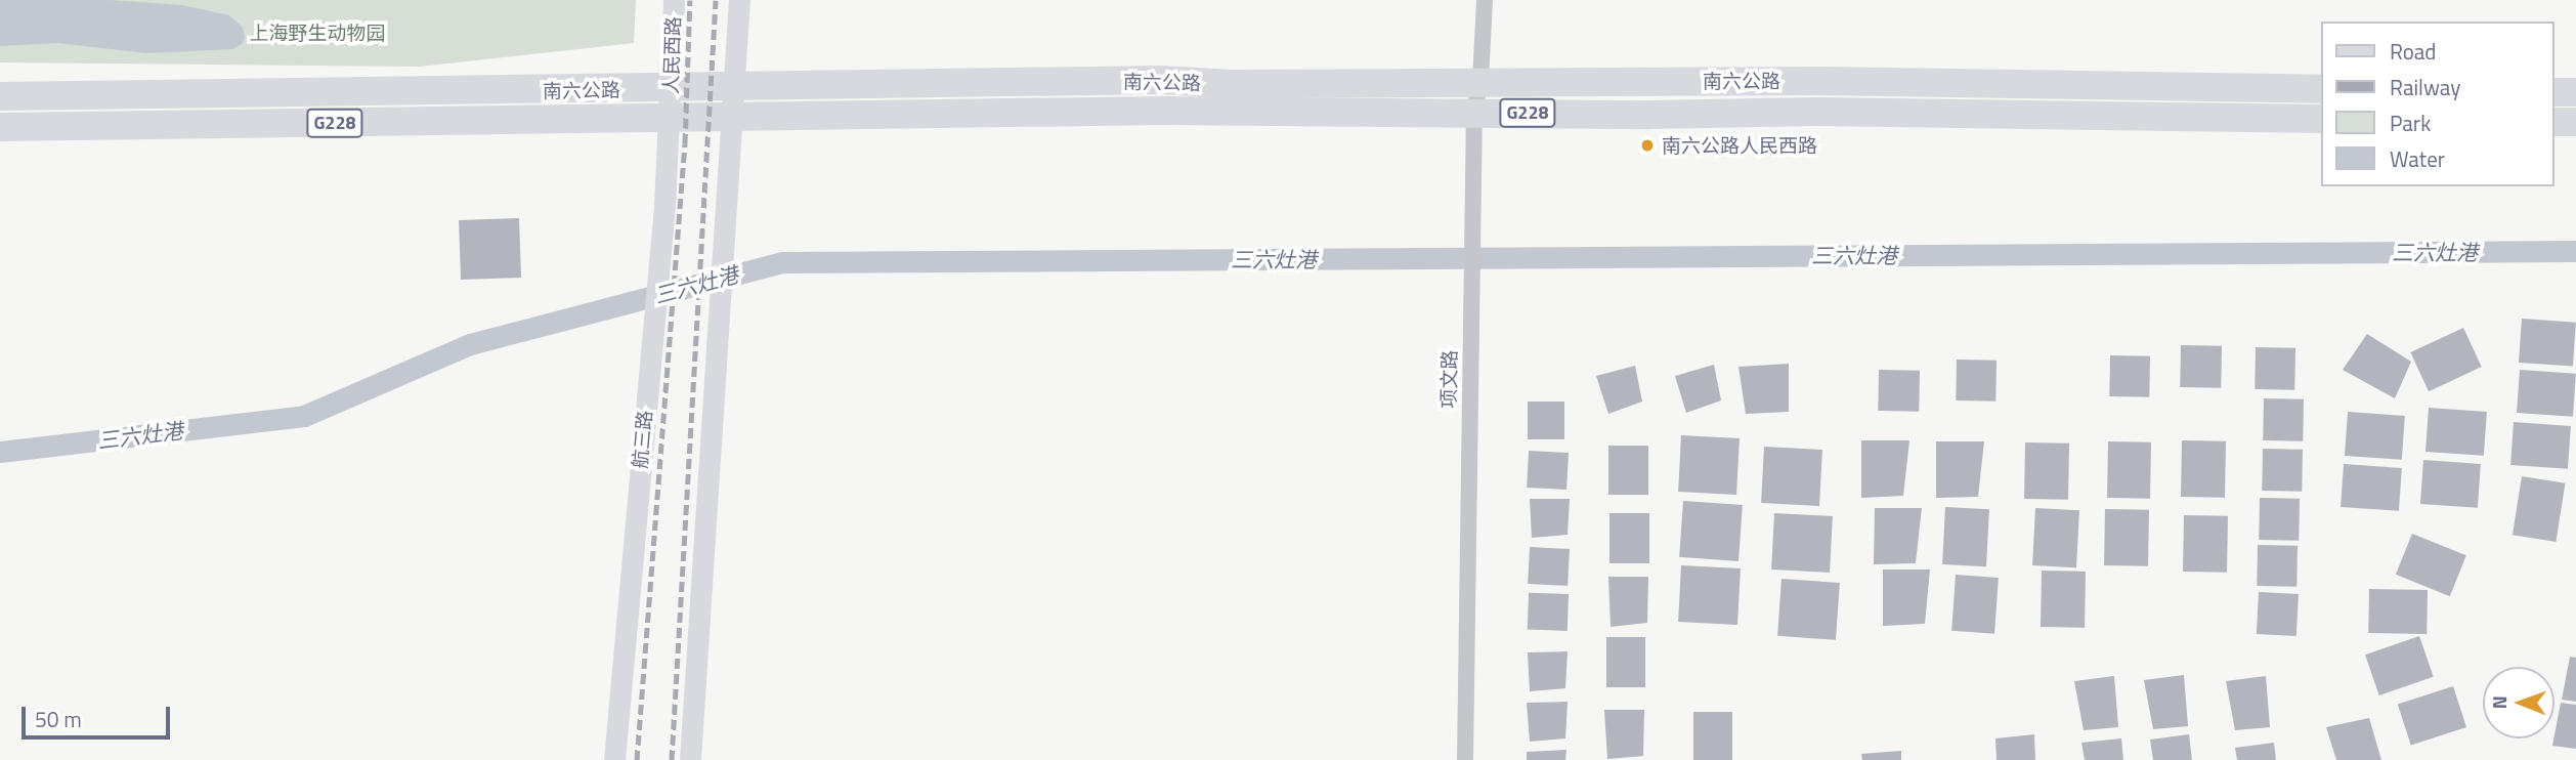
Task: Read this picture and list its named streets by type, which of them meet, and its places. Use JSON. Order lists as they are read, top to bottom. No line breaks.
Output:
{"streets":{"highway":["南六公路","G228"],"main road":["人民西路","航三路"],"street":["项文路"]},"crossings":[["人民西路","南六公路"],["人民西路","航三路"],["南六公路","项文路"],["南六公路","航三路"]],"water":["三六灶港"],"parks":["上海野生动物园"],"places":["南六公路人民西路"],"legend":["Road","Railway","Park","Water"],"scale_bar":"50 m","north":"left"}
